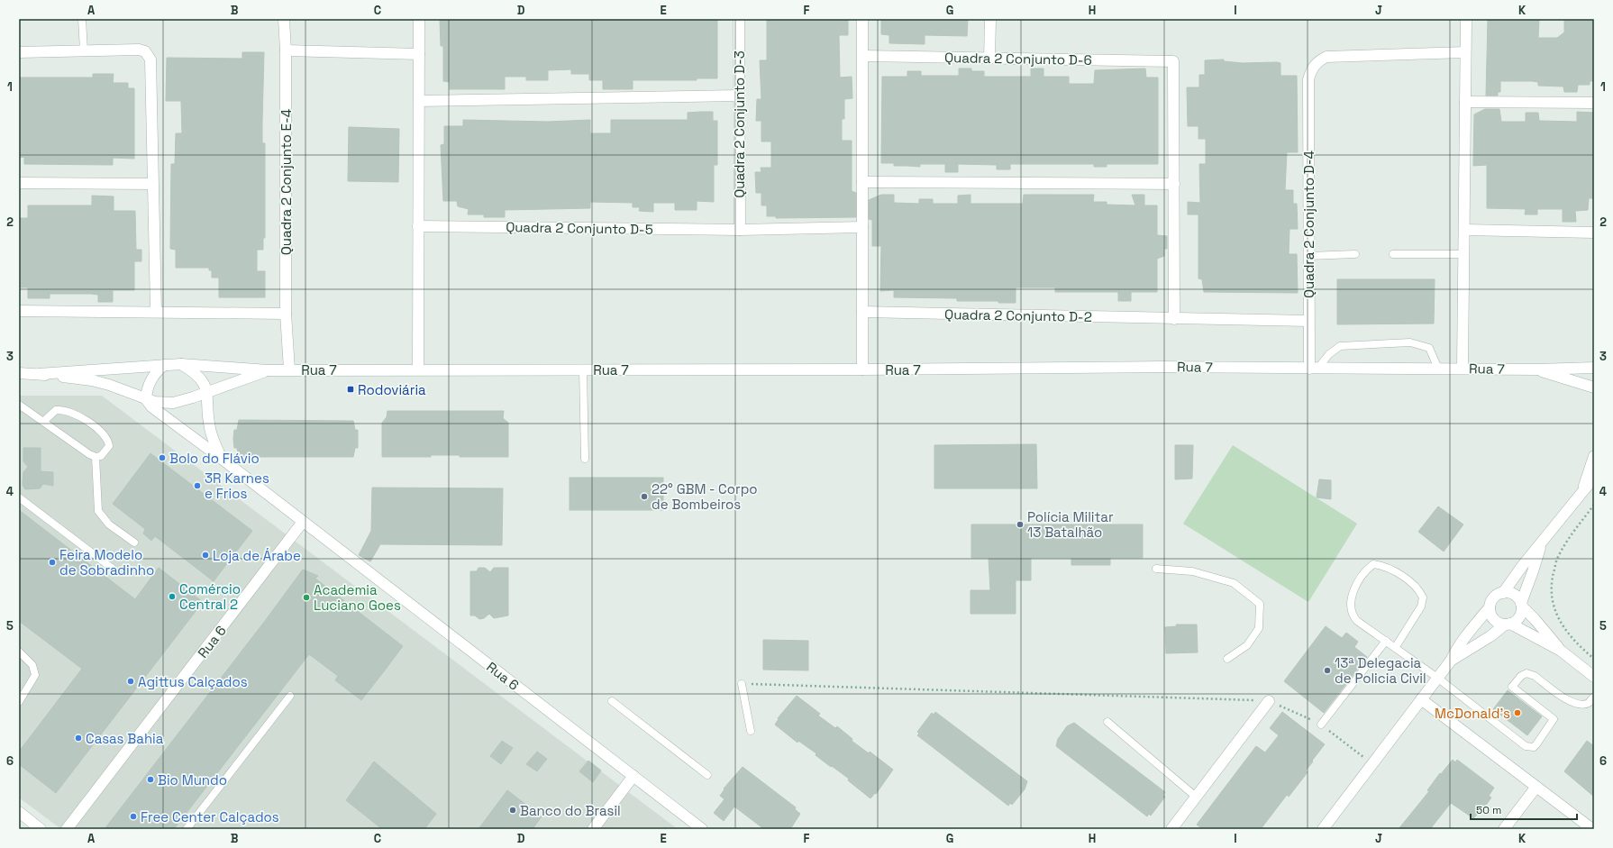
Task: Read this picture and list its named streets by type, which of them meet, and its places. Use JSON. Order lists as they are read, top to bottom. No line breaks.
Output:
{"streets":{"street":["Quadra 2 Conjunto D-6","Quadra 2 Conjunto D-3","Quadra 2 Conjunto E-4","Quadra 2 Conjunto D-4","Quadra 2 Conjunto D-5","Quadra 2 Conjunto D-2","Rua 7","Rua 6"]},"crossings":[["Quadra 2 Conjunto D-3","Quadra 2 Conjunto D-5"],["Quadra 2 Conjunto E-4","Rua 7"],["Quadra 2 Conjunto D-4","Quadra 2 Conjunto D-2"],["Quadra 2 Conjunto D-4","Rua 7"],["Rua 7","Rua 6"]],"places":{"transit":["Rodoviária"],"other":["Bolo do Flávio","3R Karnes e Frios","22° GBM - Corpo de Bombeiros","Polícia Militar 13 Batalhão","Loja de Árabe","Feira Modelo de Sobradinho","Comércio Central 2","Academia Luciano Goes","13ª Delegacia de Policia Civil","Agittus Calçados","McDonald's","Casas Bahia","Bio Mundo","Banco do Brasil","Free Center Calçados"]},"scale_bar":"50 m","grid":{"columns":["A","B","C","D","E","F","G","H","I","J","K"],"rows":["1","2","3","4","5","6"]}}
